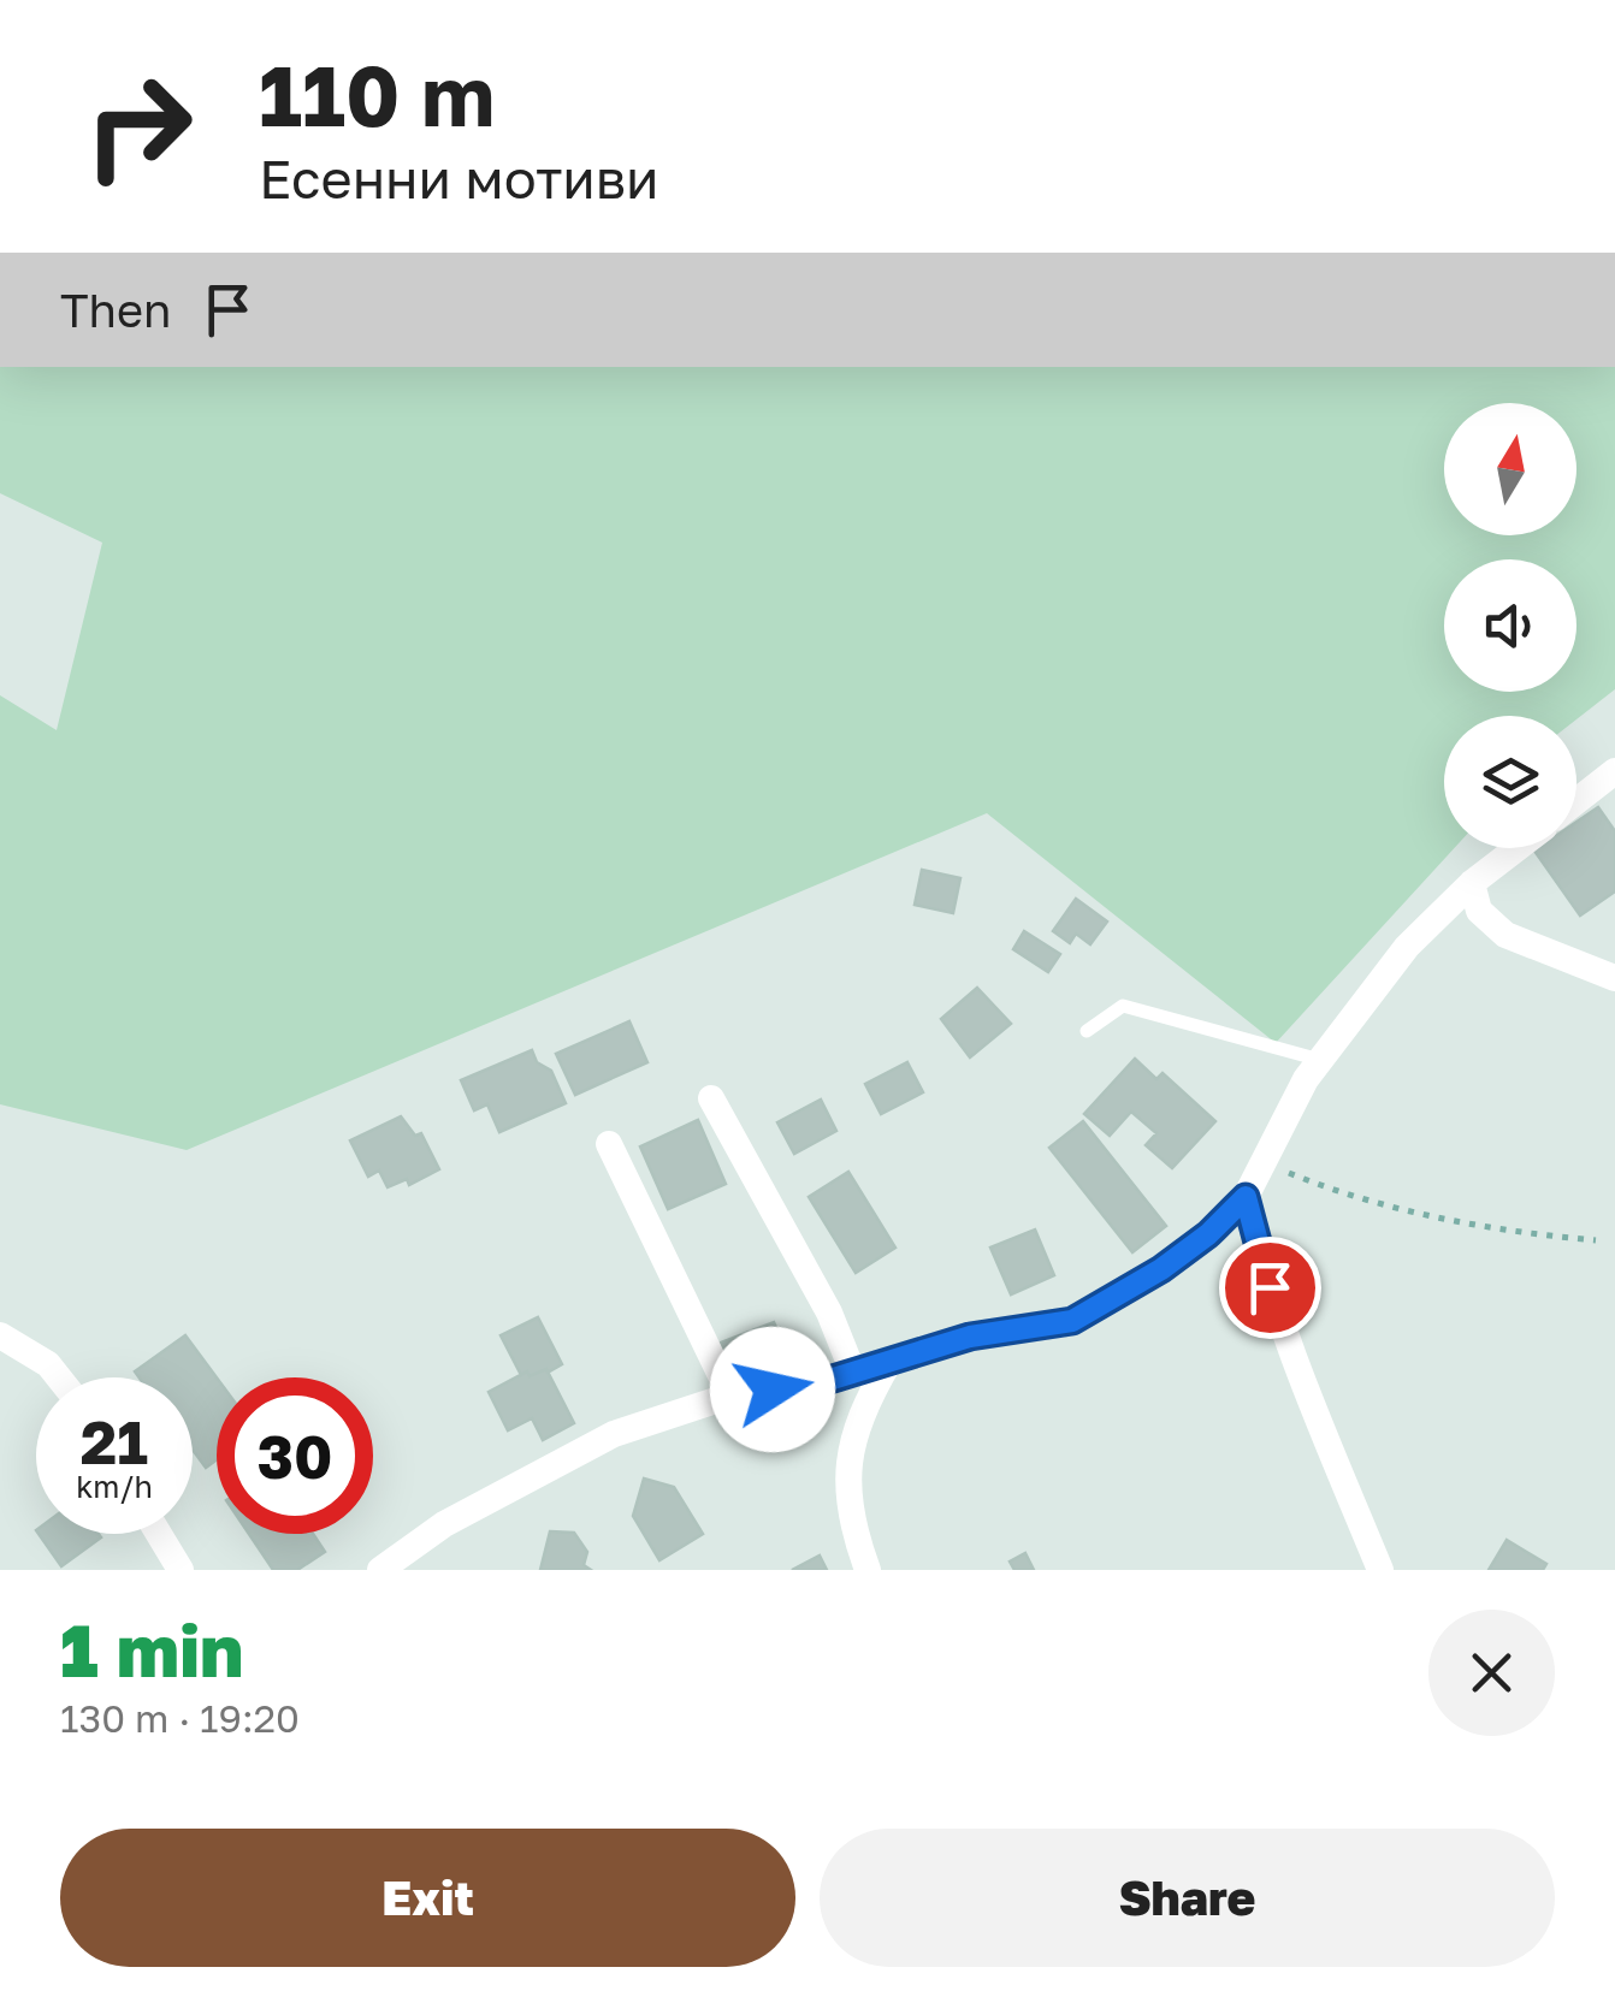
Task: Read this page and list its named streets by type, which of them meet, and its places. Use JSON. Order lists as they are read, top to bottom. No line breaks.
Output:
{"north":"top","page":{"turn":["110 m","Есенни мотиви"],"then":"Then","speed":"21 km/h","limit":"30","heading":["1 min","130 m · 19:20"],"buttons":["Exit","Share"]}}
